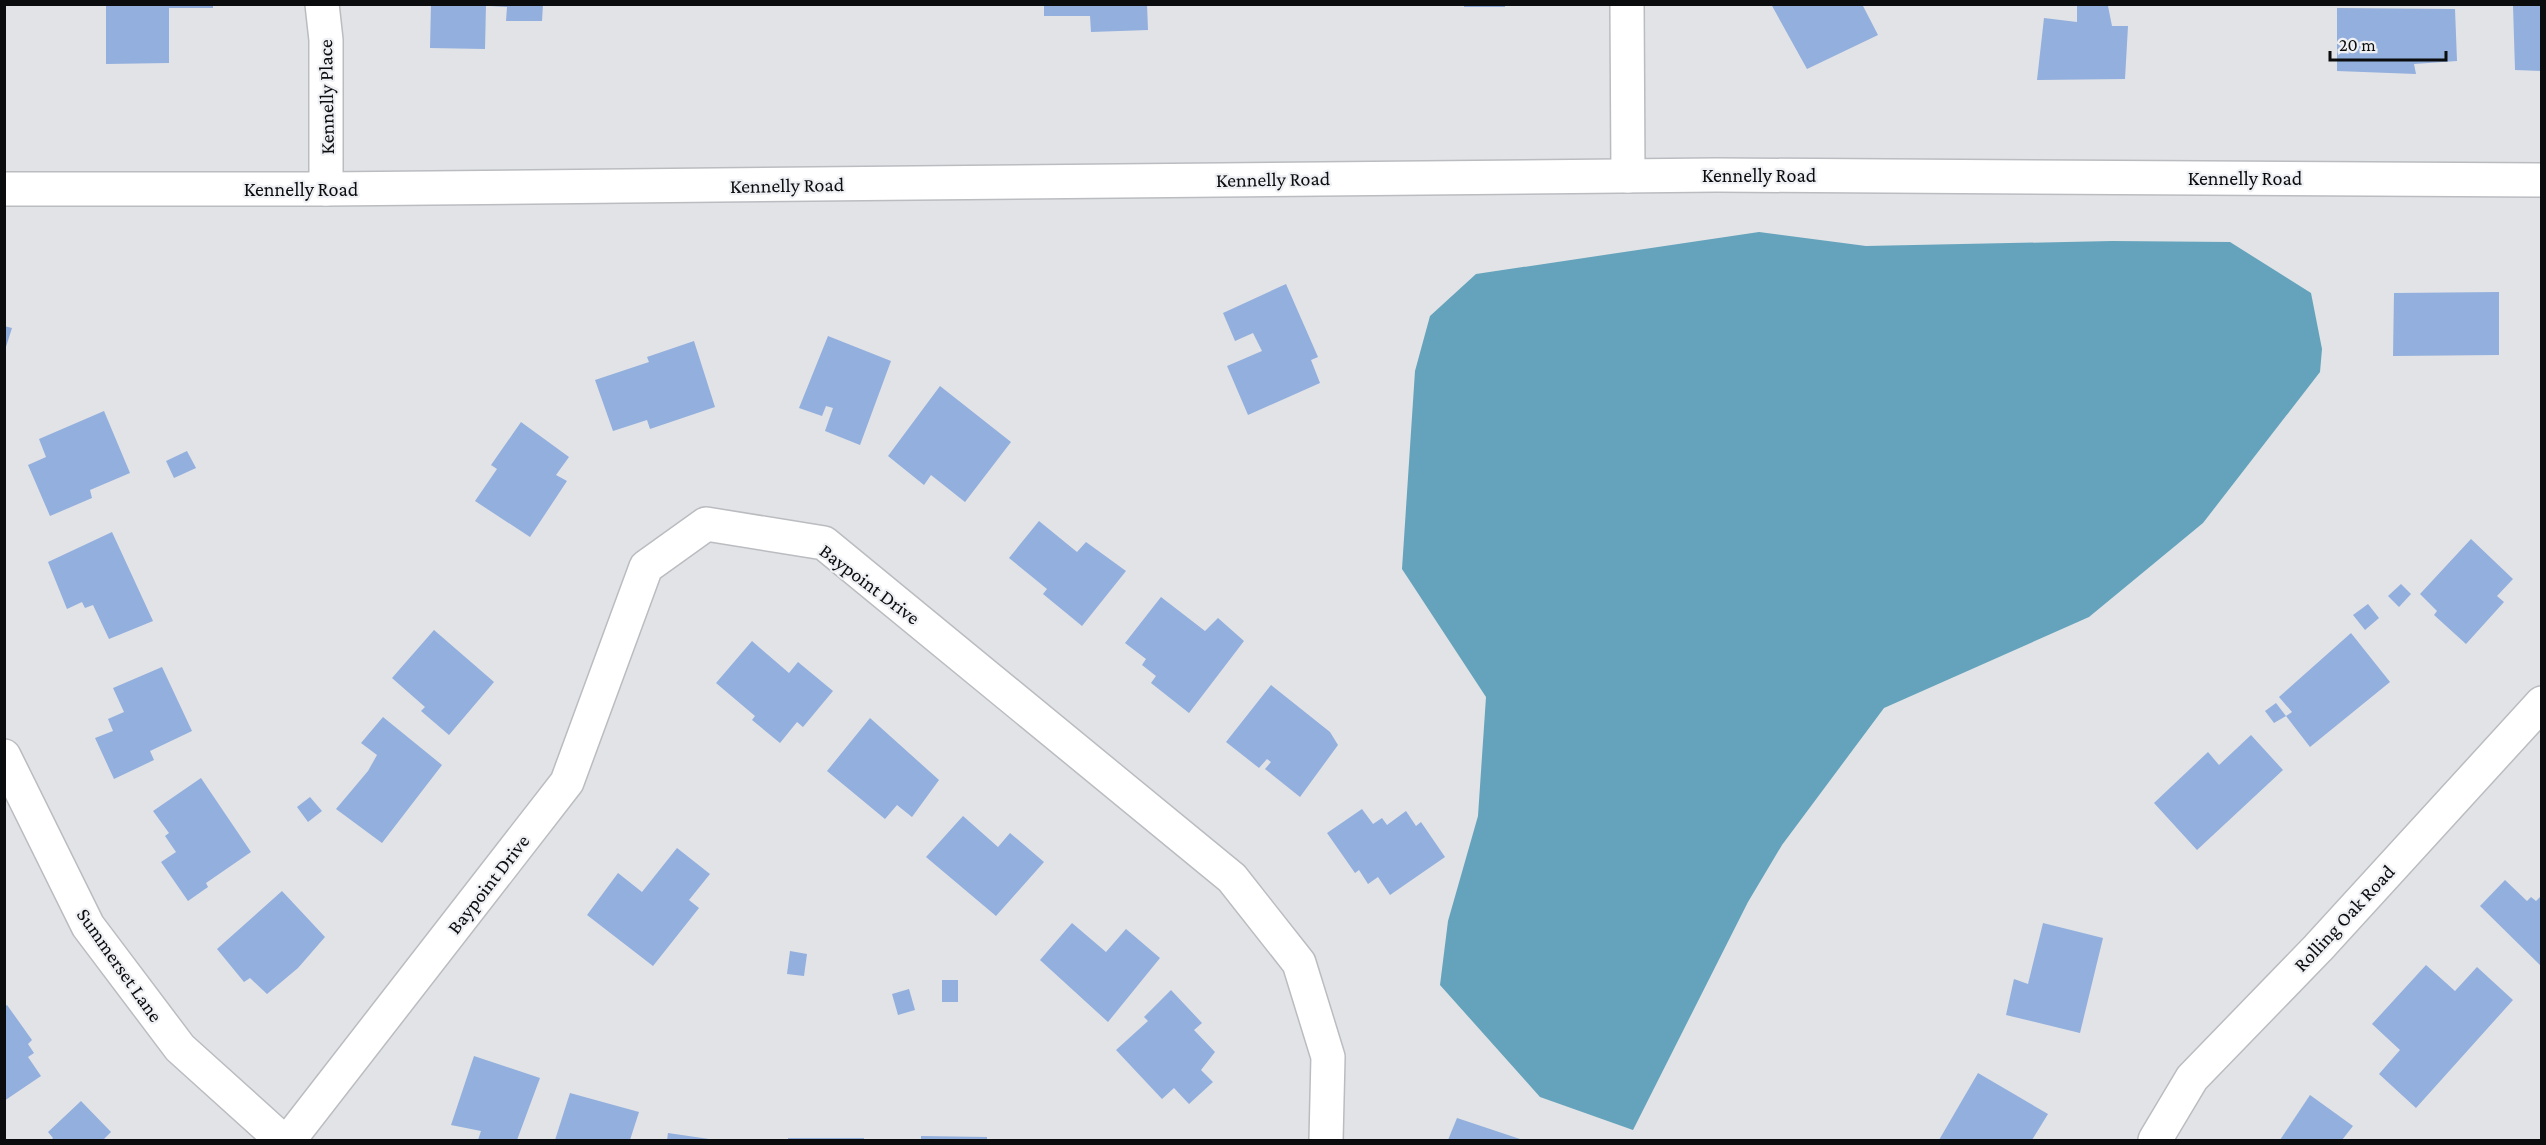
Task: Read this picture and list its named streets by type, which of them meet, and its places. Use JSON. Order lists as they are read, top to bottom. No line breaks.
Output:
{"streets":{"street":["Kennelly Place","Kennelly Road","Baypoint Drive","Rolling Oak Road","Summerset Lane"]},"crossings":[["Kennelly Place","Kennelly Road"]],"scale_bar":"20 m"}
